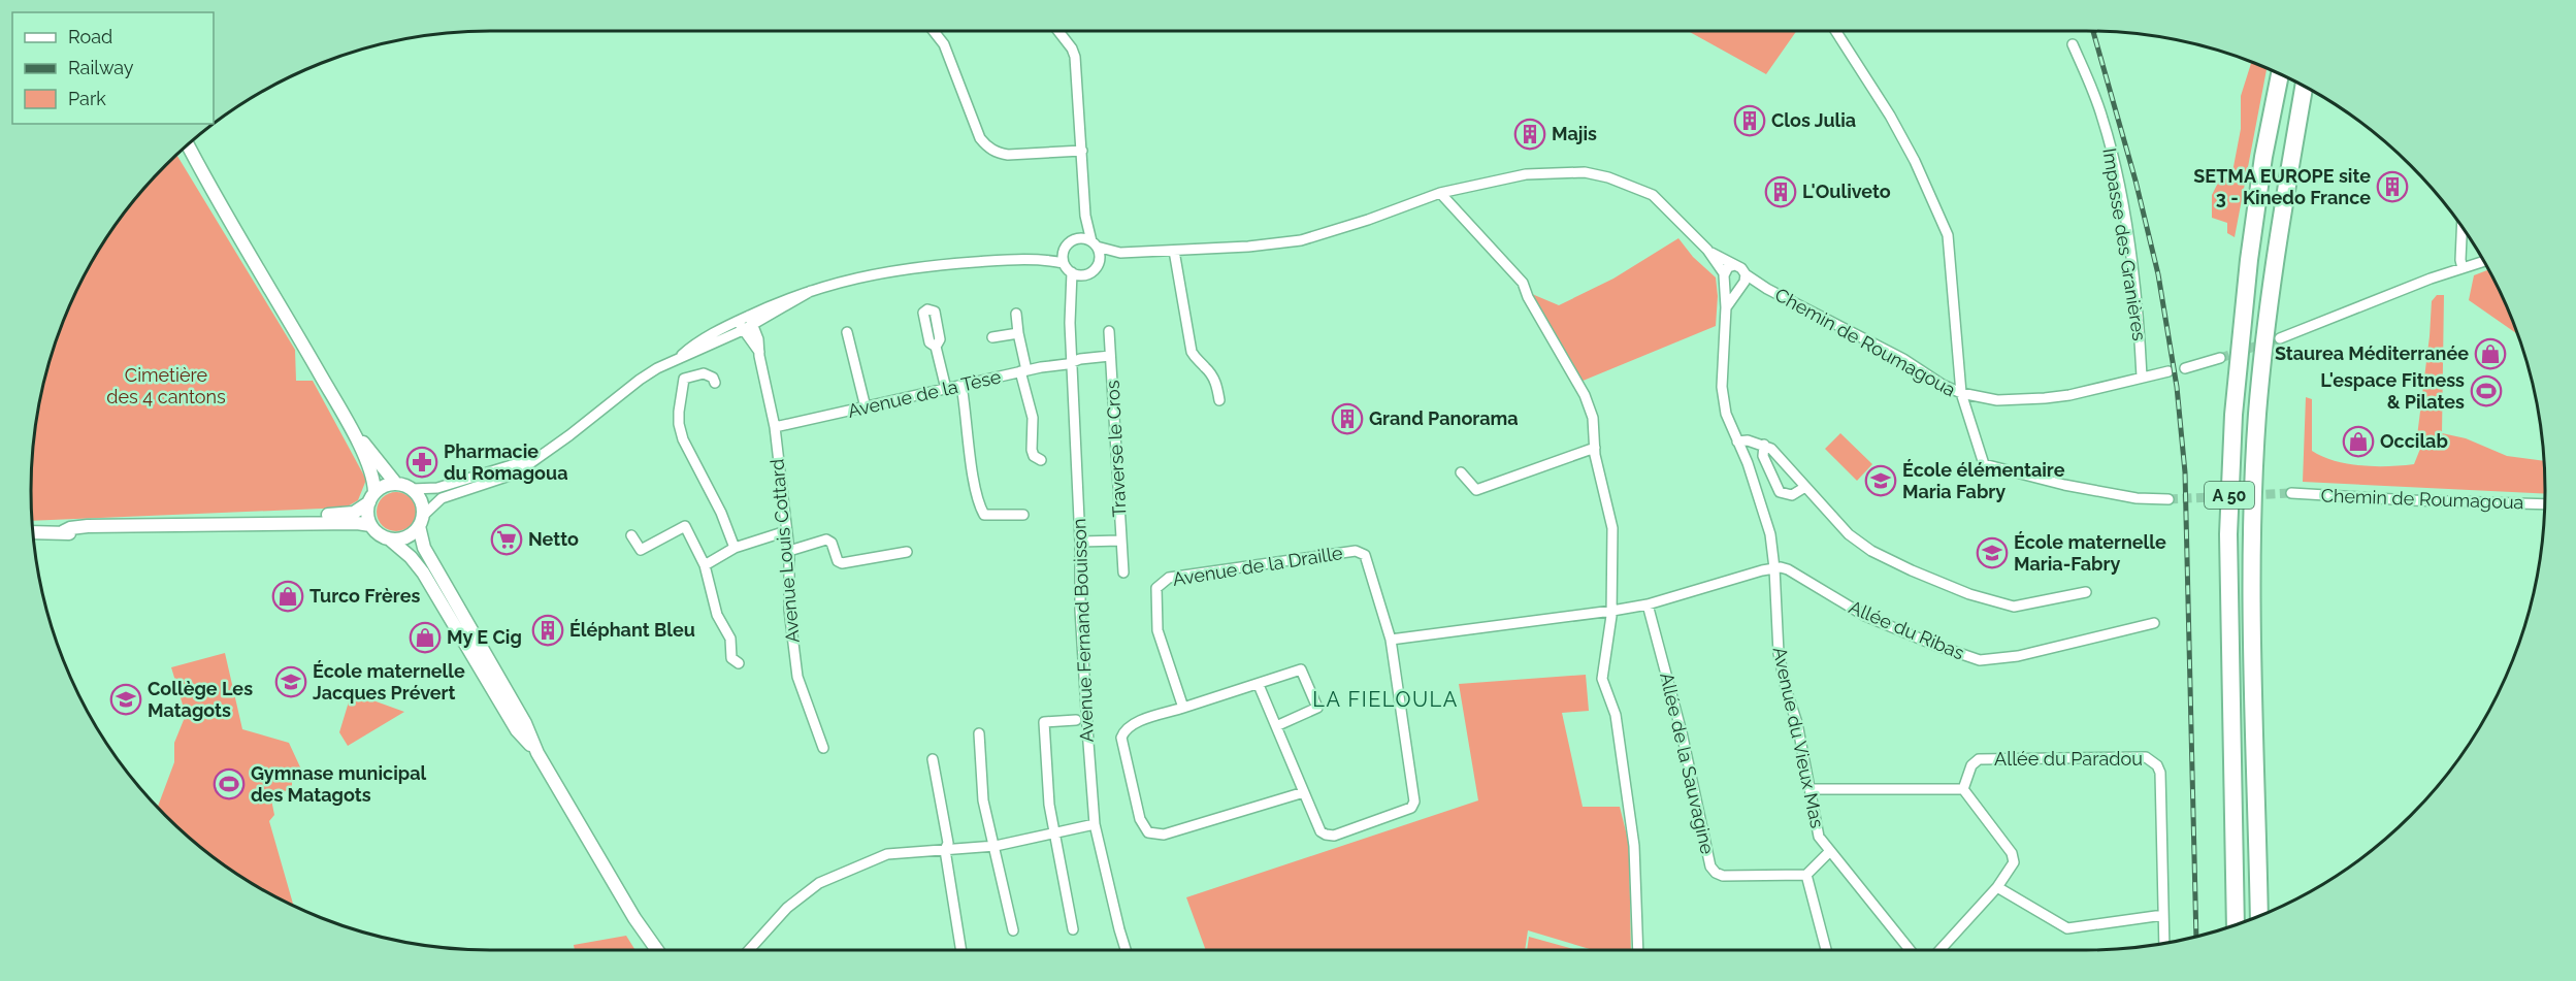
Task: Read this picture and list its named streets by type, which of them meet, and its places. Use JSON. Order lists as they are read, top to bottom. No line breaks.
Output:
{"streets":{"highway":["A 50"],"street":["Impasse des Granières","Chemin de Roumagoua","Avenue de la Tèse","Traverse le Cros","Avenue Louis Cottard","Avenue de la Draille","Avenue Fernand Bouisson","Allée du Ribas","Avenue du Vieux Mas","Allée du Paradou","Allée de la Sauvagine"]},"crossings":[["Chemin de Roumagoua","Avenue du Vieux Mas"],["Avenue de la Tèse","Traverse le Cros"],["Avenue de la Tèse","Avenue Louis Cottard"],["Avenue de la Tèse","Avenue Fernand Bouisson"],["Traverse le Cros","Avenue Fernand Bouisson"],["Allée du Ribas","Avenue du Vieux Mas"]],"districts":["LA FIELOULA"],"parks":["Cimetière des 4 cantons"],"places":{"building":["Clos Julia","Majis","SETMA EUROPE site 3 - Kinedo France","L'Ouliveto","Grand Panorama","Éléphant Bleu"],"shop":["Staurea Méditerranée","Occilab","Turco Frères","My E Cig"],"sports":["L'espace Fitness & Pilates","Gymnase municipal des Matagots"],"pharmacy":["Pharmacie du Romagoua"],"school or university":["École élémentaire Maria Fabry","École maternelle Maria-Fabry","École maternelle Jacques Prévert","Collège Les Matagots"],"supermarket":["Netto"]},"legend":["Road","Railway","Park"]}
